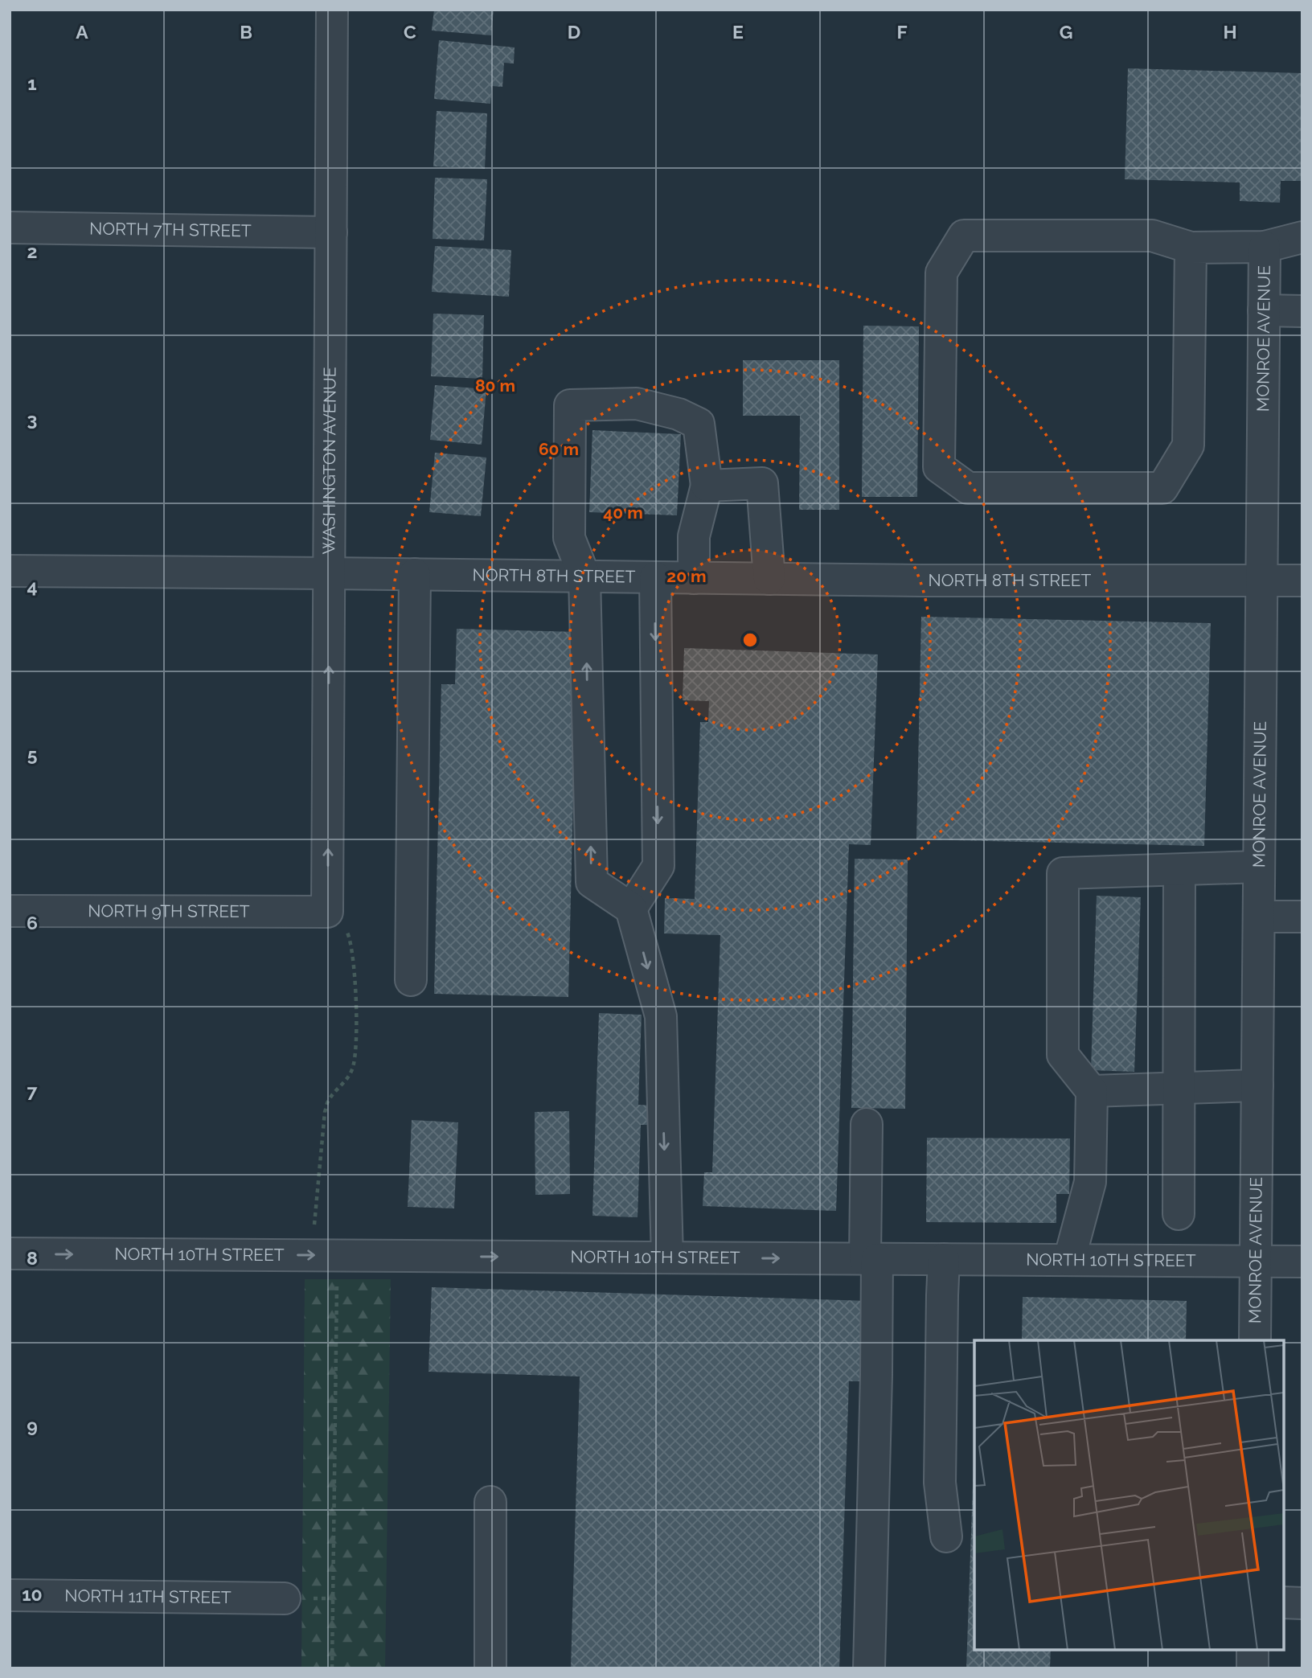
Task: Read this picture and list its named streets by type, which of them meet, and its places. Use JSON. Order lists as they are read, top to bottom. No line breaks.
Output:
{"streets":{"street":["NORTH 7TH STREET","MONROE AVENUE","WASHINGTON AVENUE","NORTH 8TH STREET","NORTH 9TH STREET","NORTH 10TH STREET","NORTH 11TH STREET"]},"crossings":[["NORTH 7TH STREET","WASHINGTON AVENUE"],["MONROE AVENUE","NORTH 8TH STREET"],["MONROE AVENUE","NORTH 10TH STREET"],["WASHINGTON AVENUE","NORTH 8TH STREET"],["WASHINGTON AVENUE","NORTH 9TH STREET"]],"one_way":["NORTH 10TH STREET"],"grid":{"columns":["A","B","C","D","E","F","G","H"],"rows":["1","2","3","4","5","6","7","8","9","10"]},"rings":["80 m","60 m","40 m","20 m"]}
